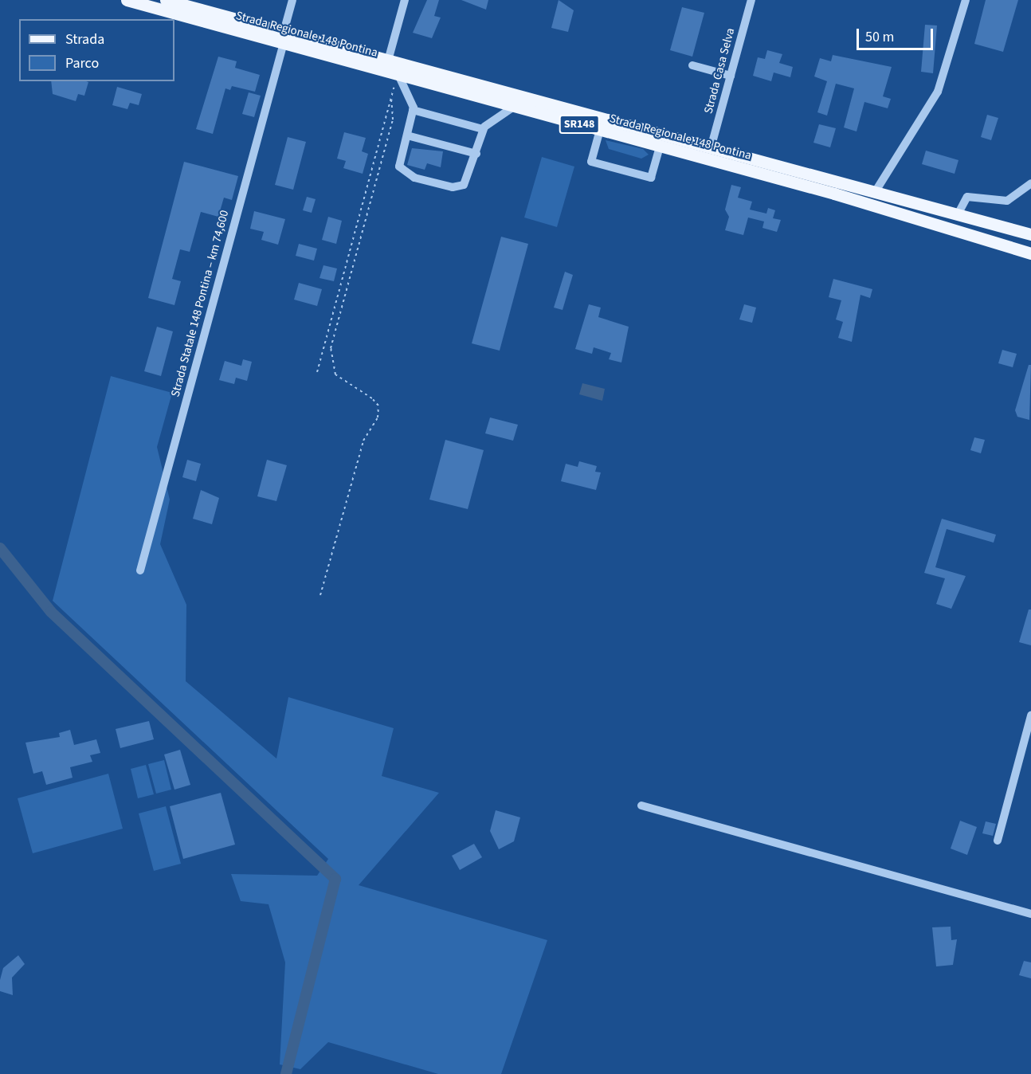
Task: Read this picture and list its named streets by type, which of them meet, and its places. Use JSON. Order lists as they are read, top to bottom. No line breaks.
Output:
{"streets":{"main road":["Strada Regionale 148 Pontina","SR148"],"street":["Strada Casa Selva","Strada Statale 148 Pontina – km 74,600"]},"crossings":[["Strada Regionale 148 Pontina","Strada Casa Selva"],["Strada Regionale 148 Pontina","Strada Statale 148 Pontina – km 74,600"]],"legend":["Strada","Parco"],"scale_bar":"50 m"}
